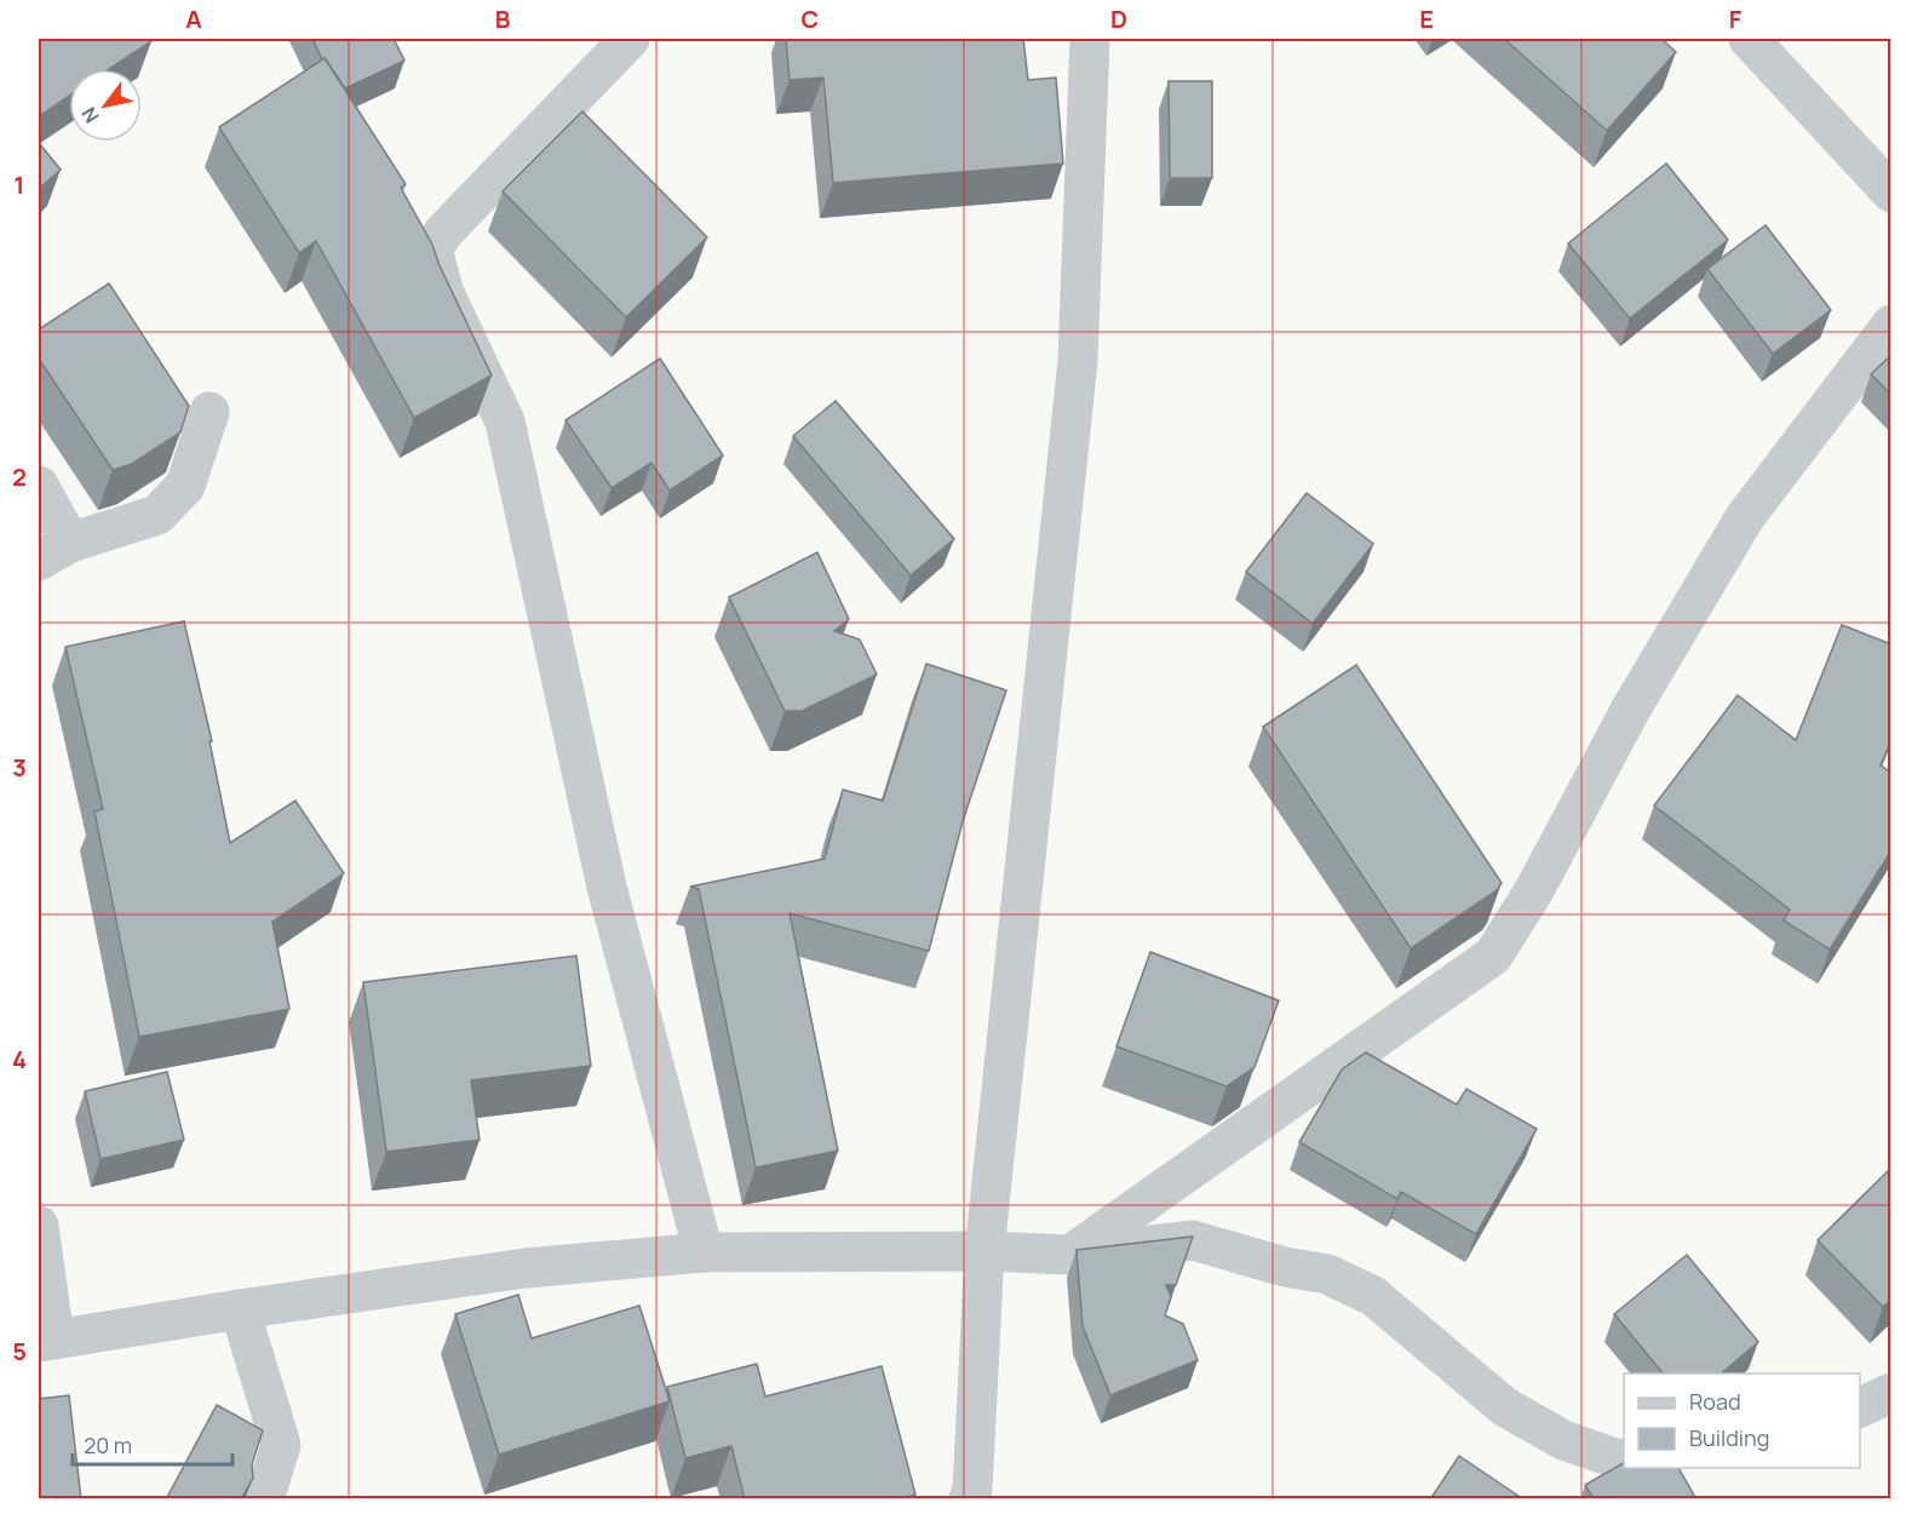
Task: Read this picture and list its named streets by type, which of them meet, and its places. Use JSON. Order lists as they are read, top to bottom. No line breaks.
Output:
{"legend":["Road","Building"],"scale_bar":"20 m","north":"bottom left","grid":{"columns":["A","B","C","D","E","F"],"rows":["1","2","3","4","5"]}}
